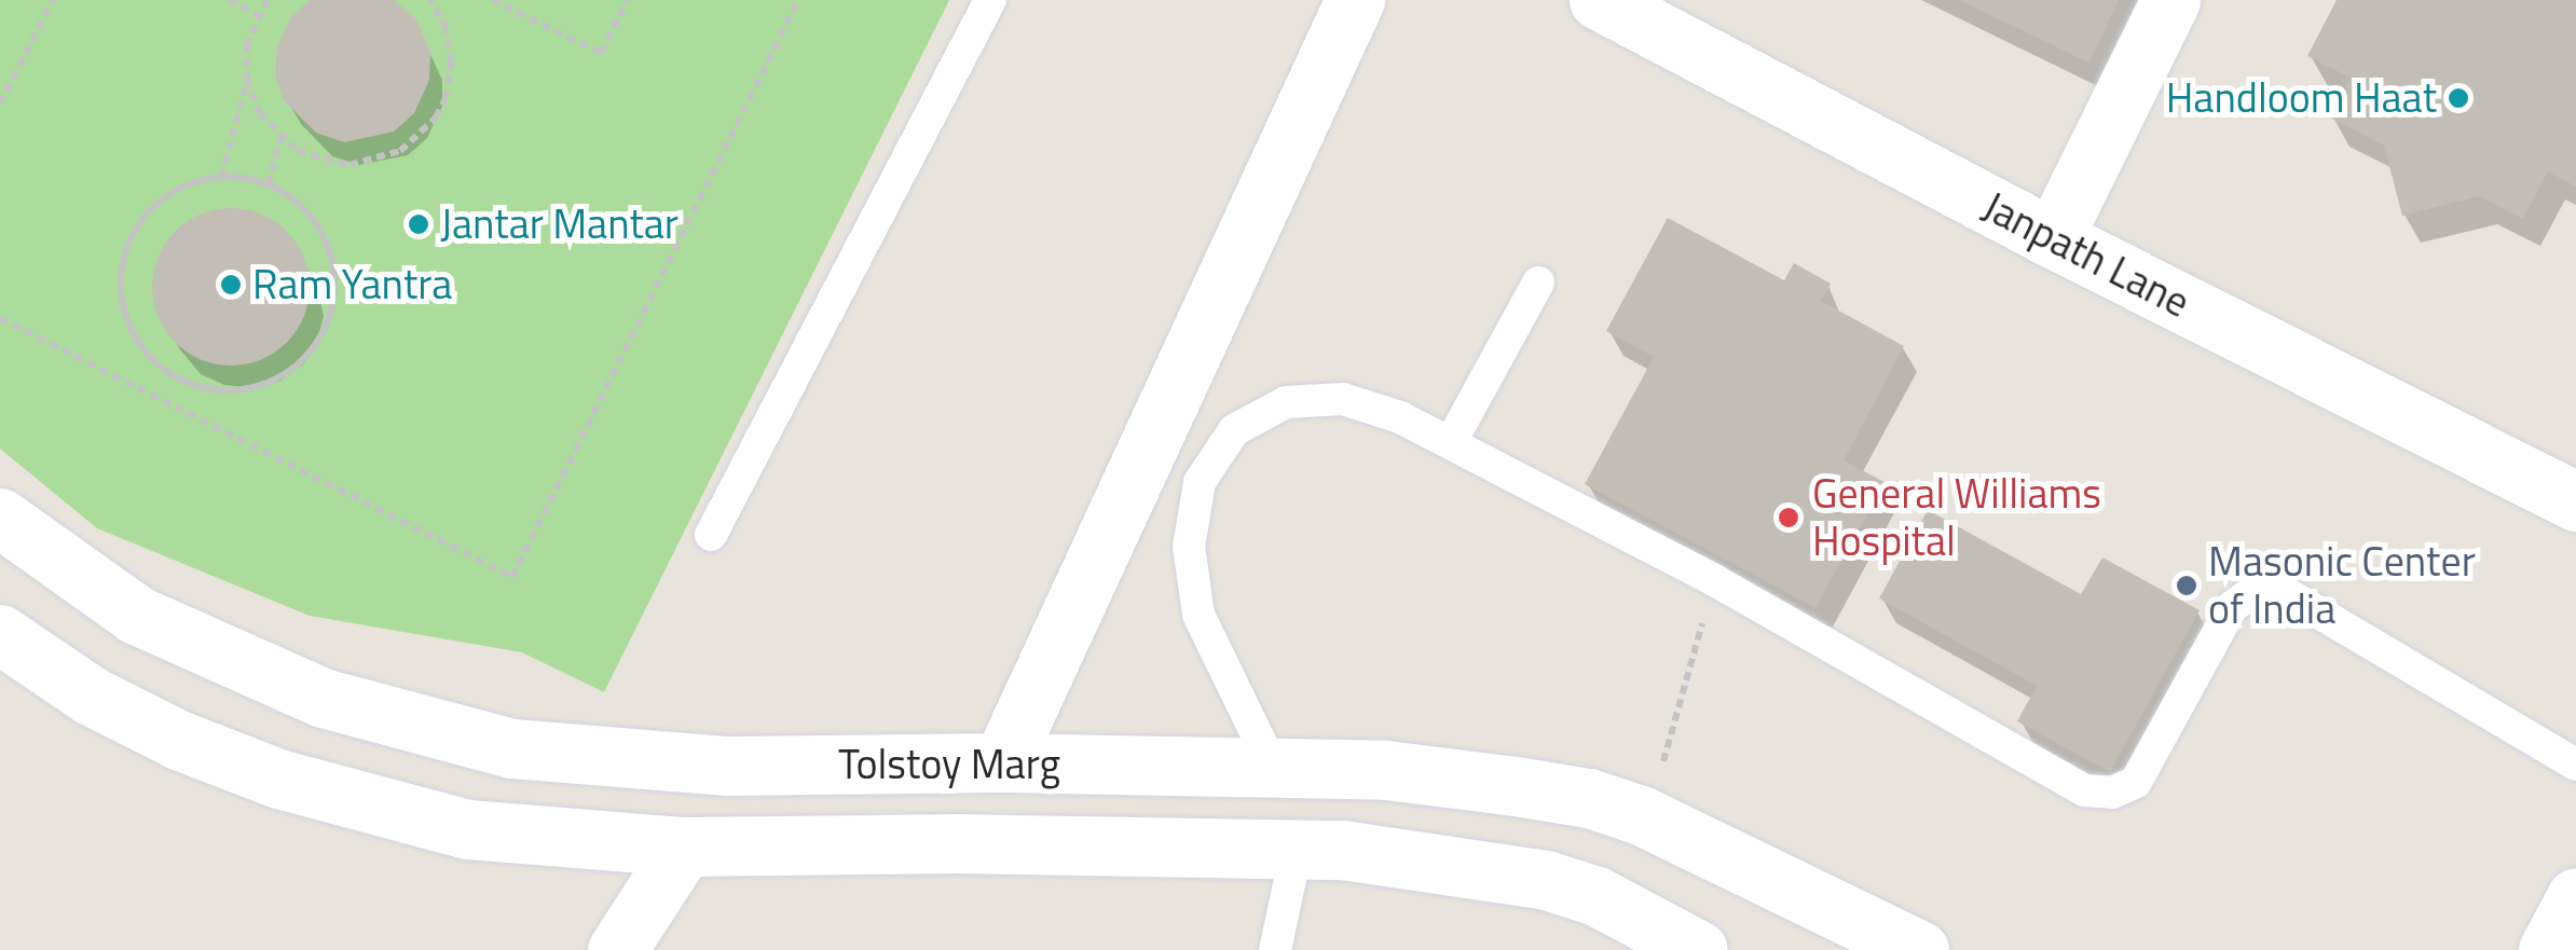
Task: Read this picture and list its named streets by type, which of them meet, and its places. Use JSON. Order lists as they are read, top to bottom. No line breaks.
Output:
{"streets":{"main road":["Janpath Lane","Tolstoy Marg"]},"places":["Handloom Haat","Jantar Mantar","Ram Yantra","General Williams Hospital","Masonic Center of India"]}
